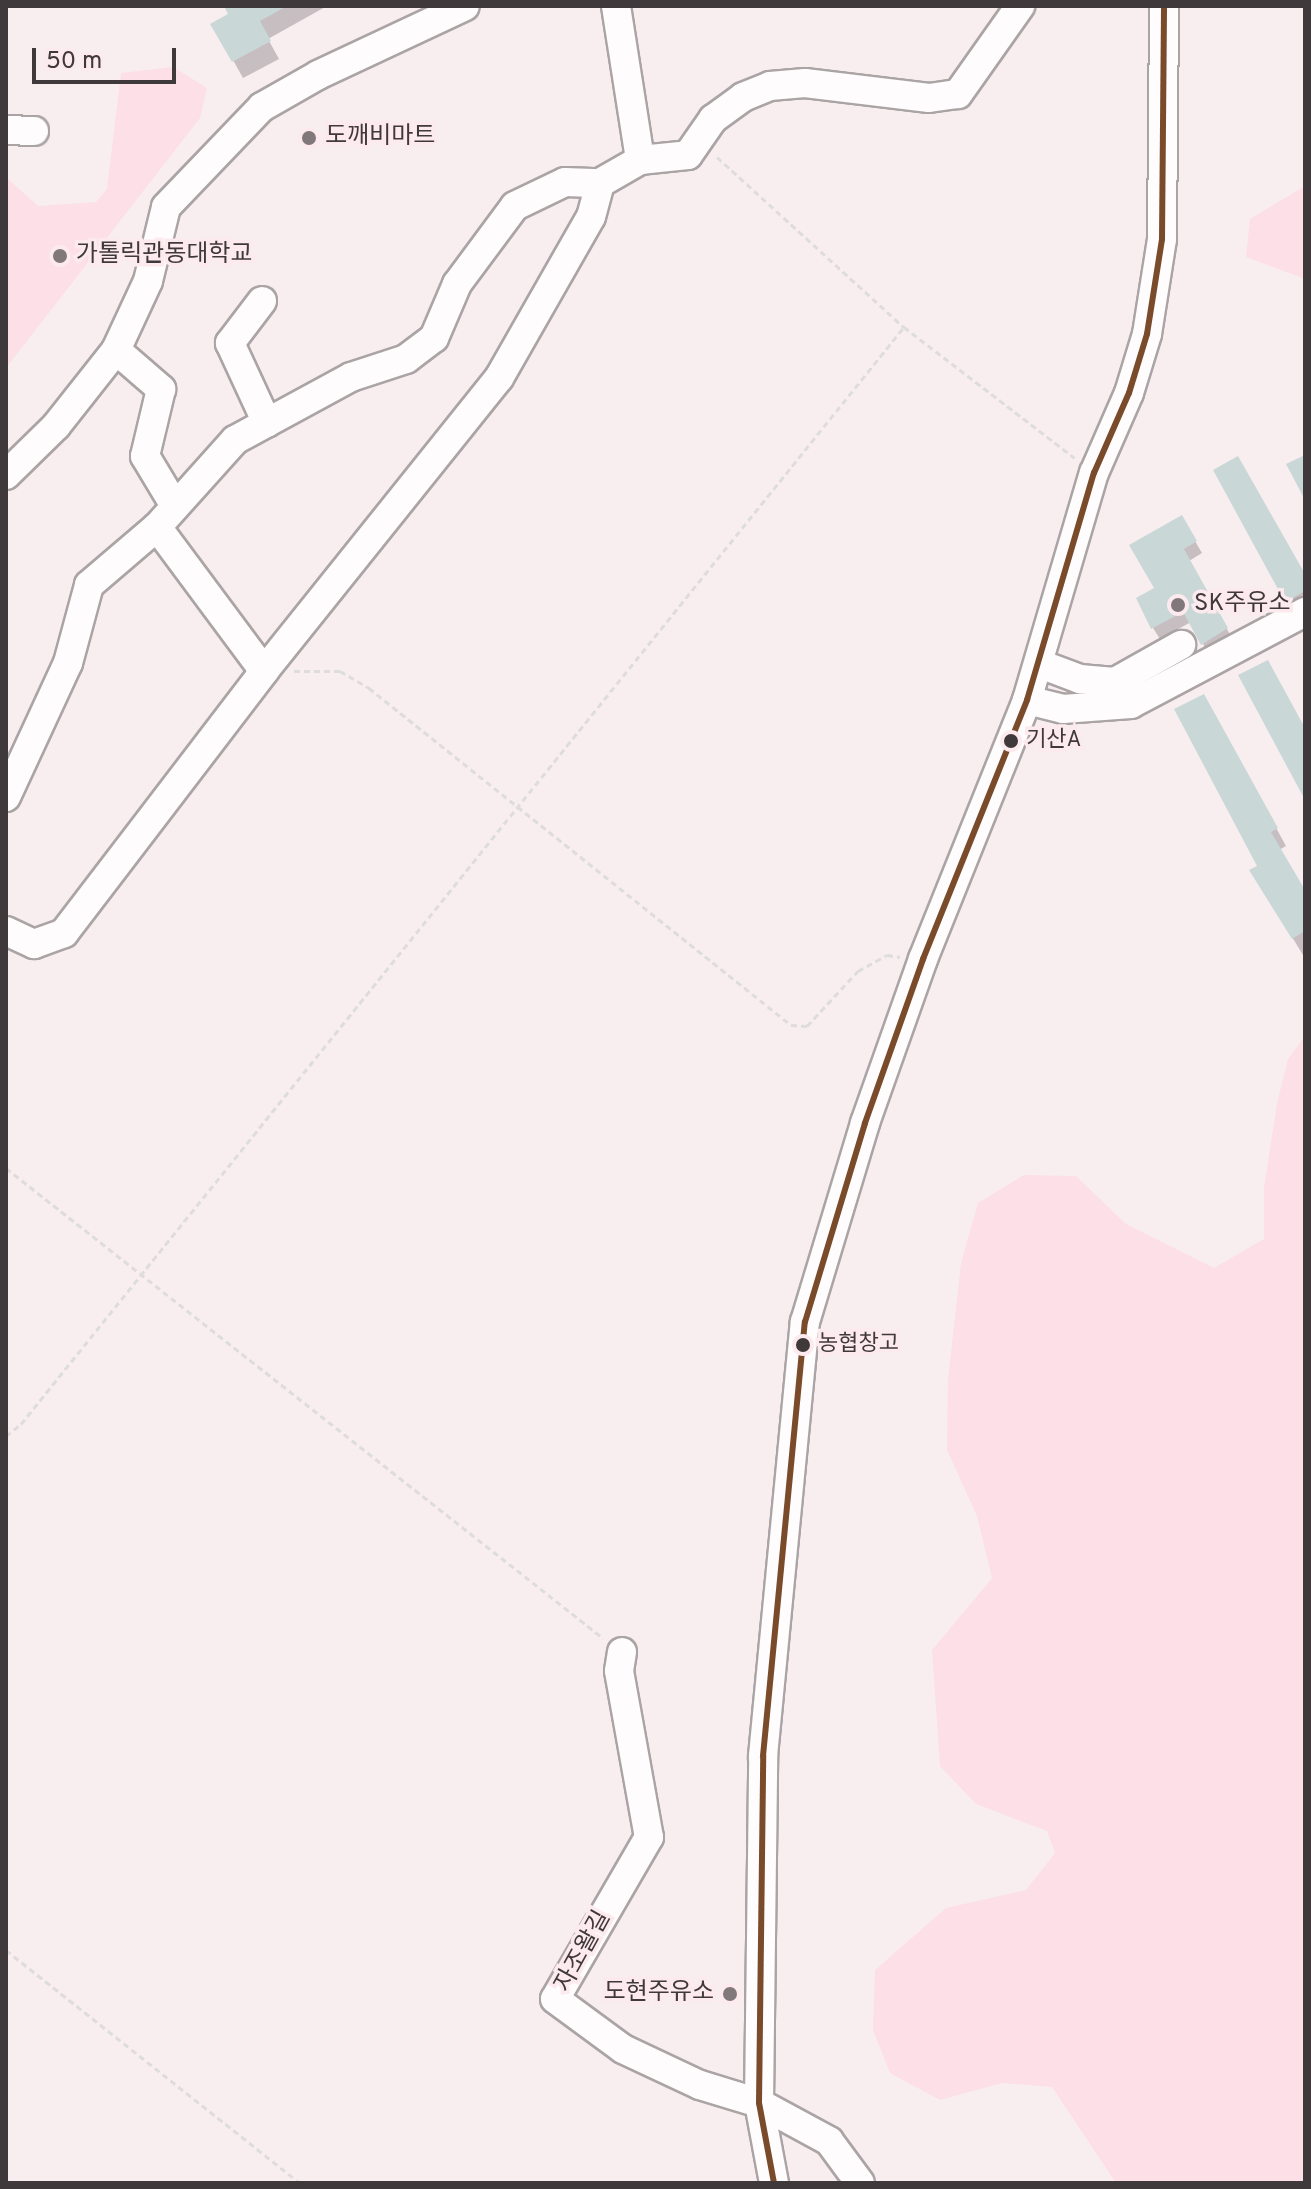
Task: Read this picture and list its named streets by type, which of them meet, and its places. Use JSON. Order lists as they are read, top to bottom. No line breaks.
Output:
{"streets":{"street":["자조왈길"]},"places":["도깨비마트","가톨릭관동대학교","SK주유소","기산A","농협창고","도현주유소"],"scale_bar":"50 m"}
